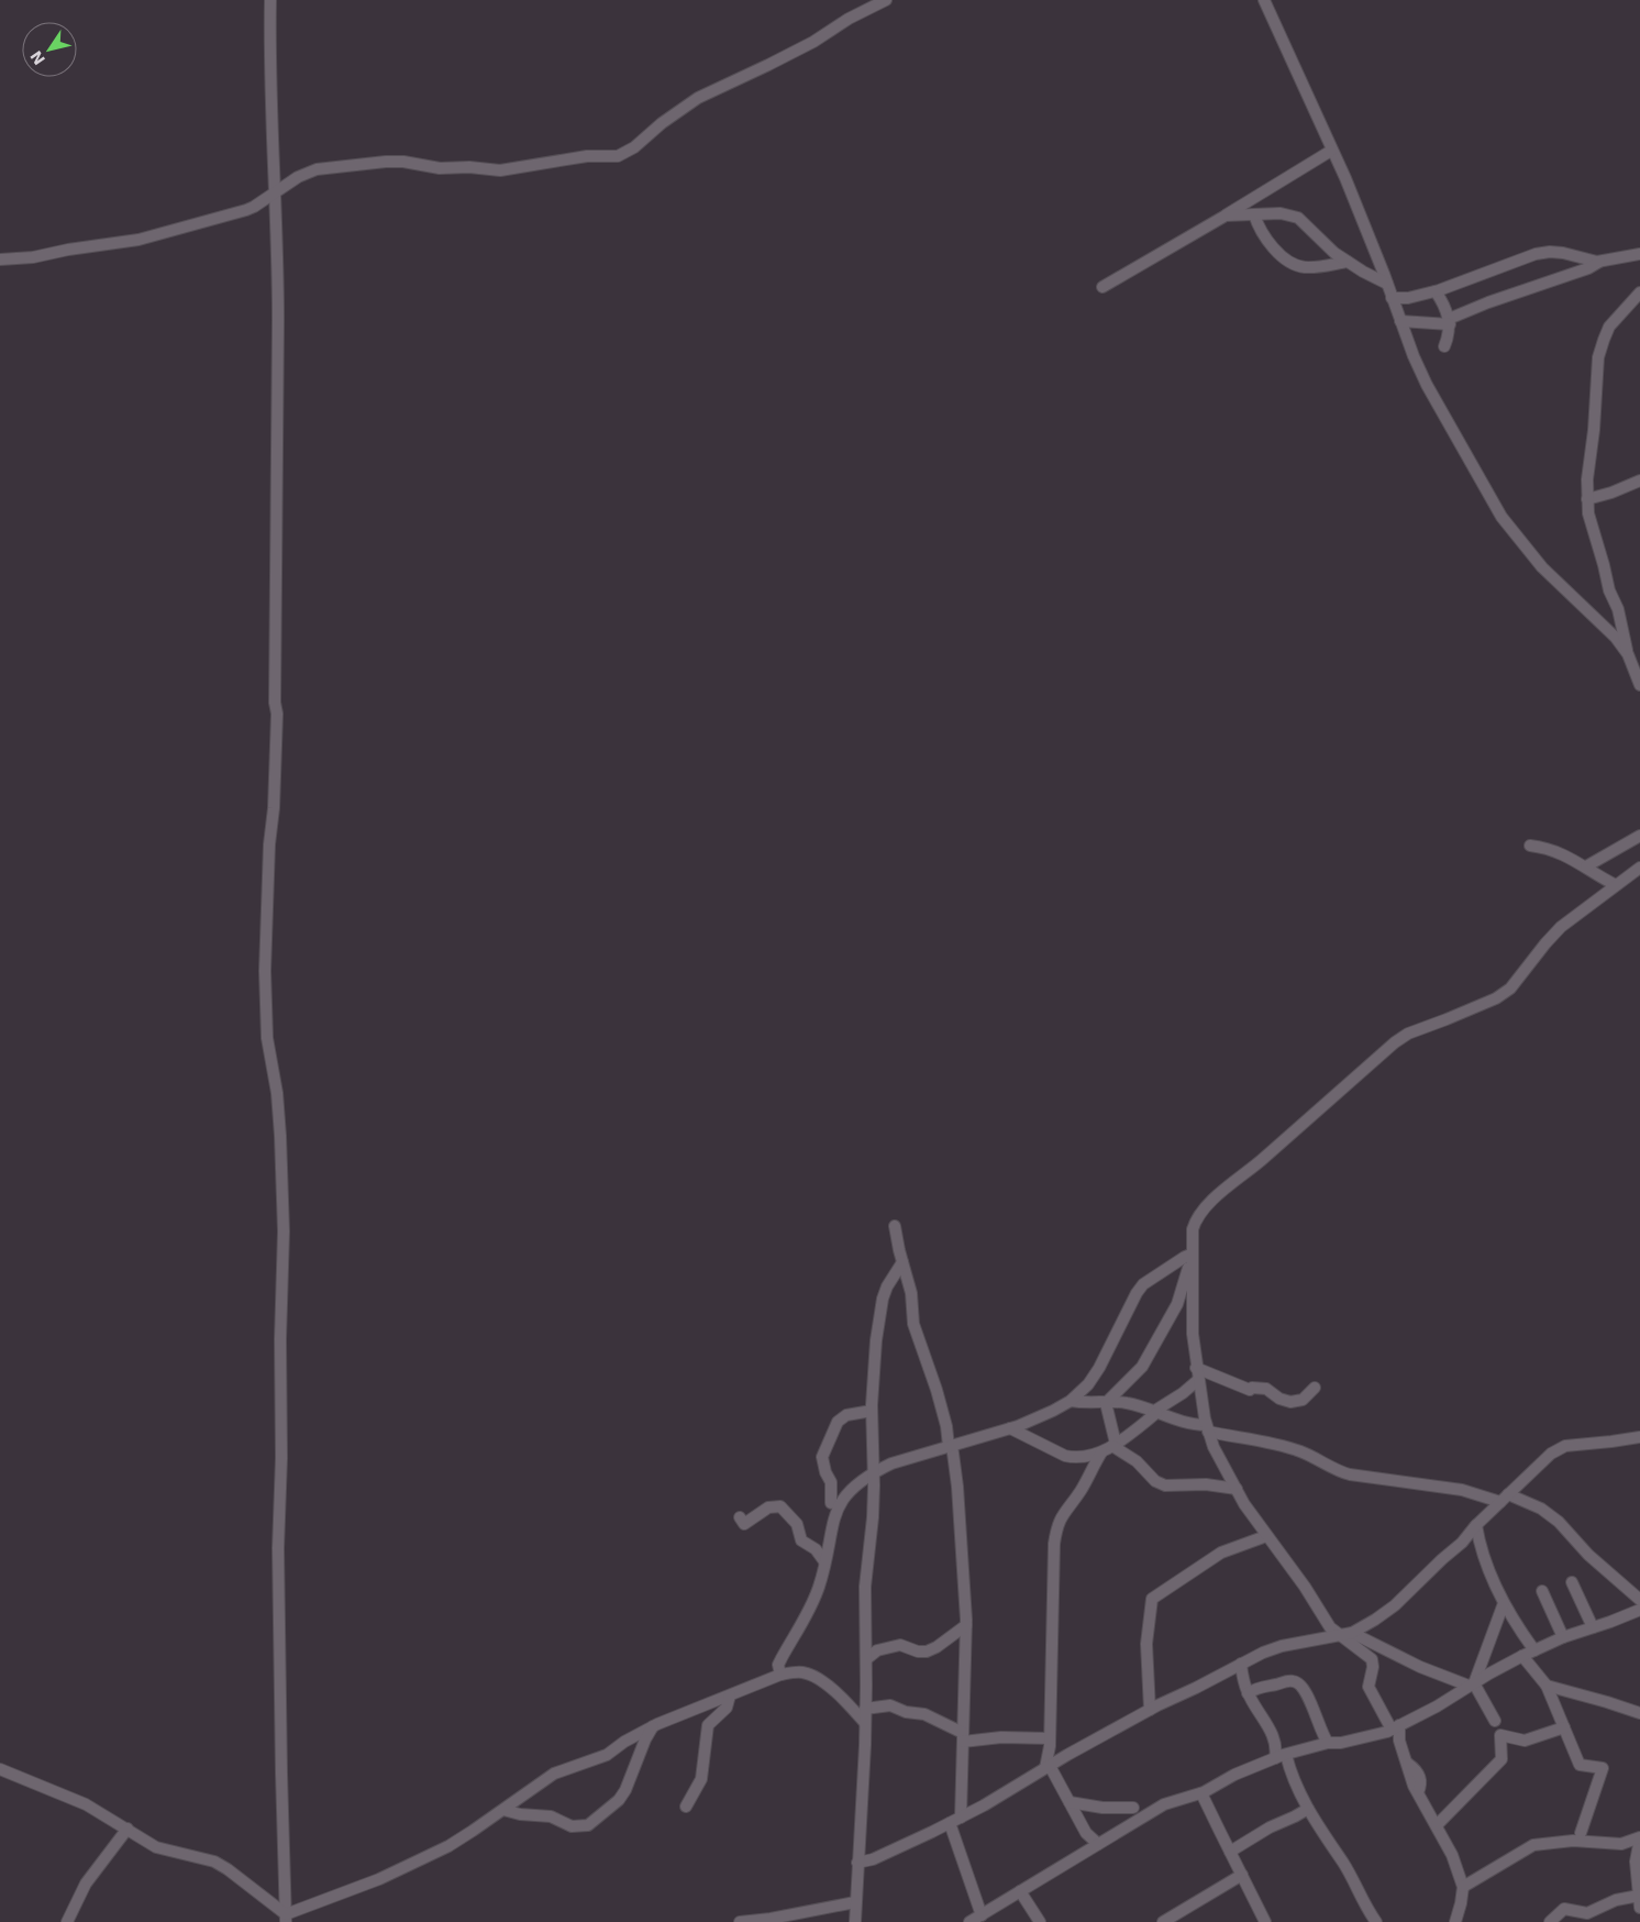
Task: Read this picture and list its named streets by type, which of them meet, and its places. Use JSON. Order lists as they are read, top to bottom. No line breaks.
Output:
{"north":"bottom left"}
